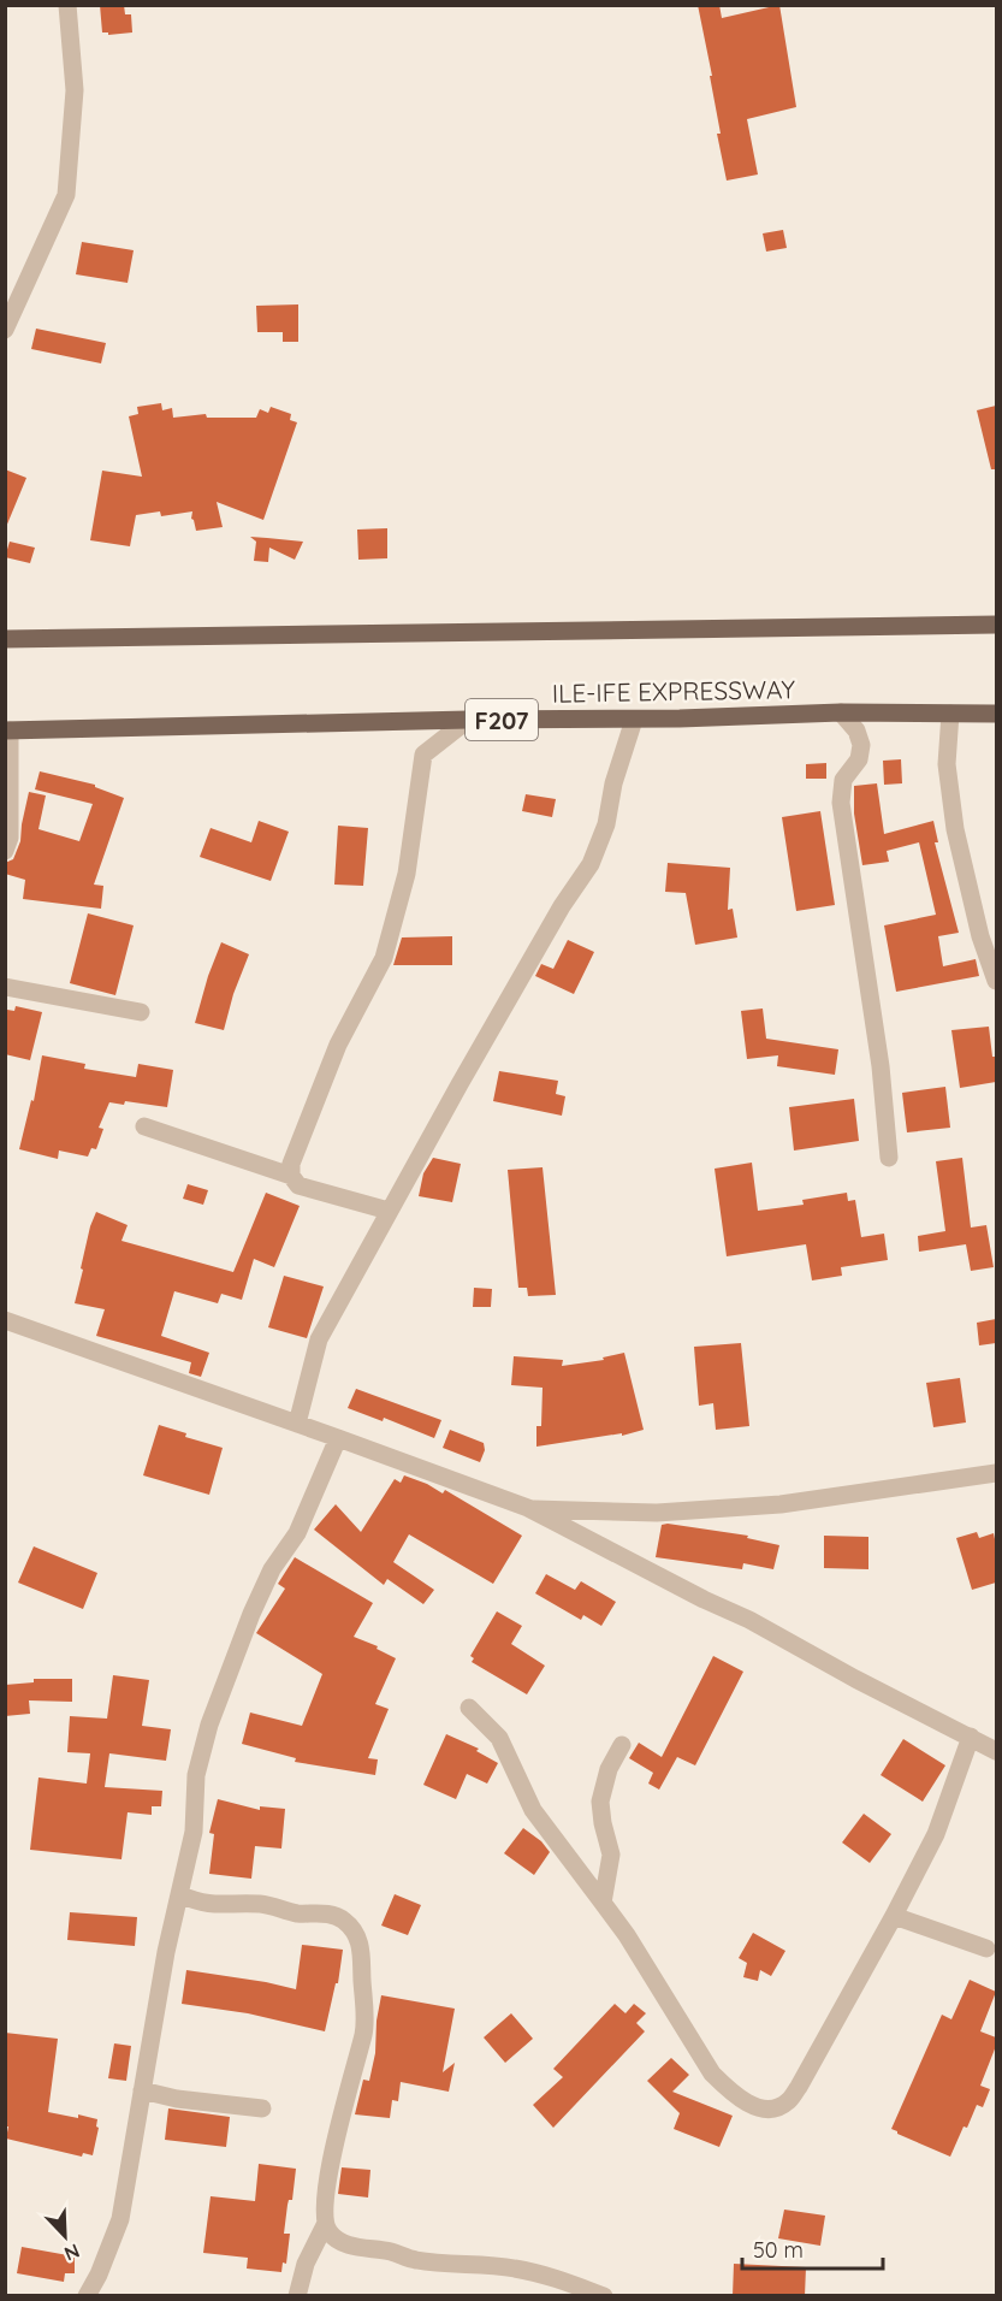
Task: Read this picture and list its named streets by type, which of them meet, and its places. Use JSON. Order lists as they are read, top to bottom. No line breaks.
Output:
{"streets":{"main road":["ILE-IFE EXPRESSWAY","F207"]},"scale_bar":"50 m","north":"bottom right"}
